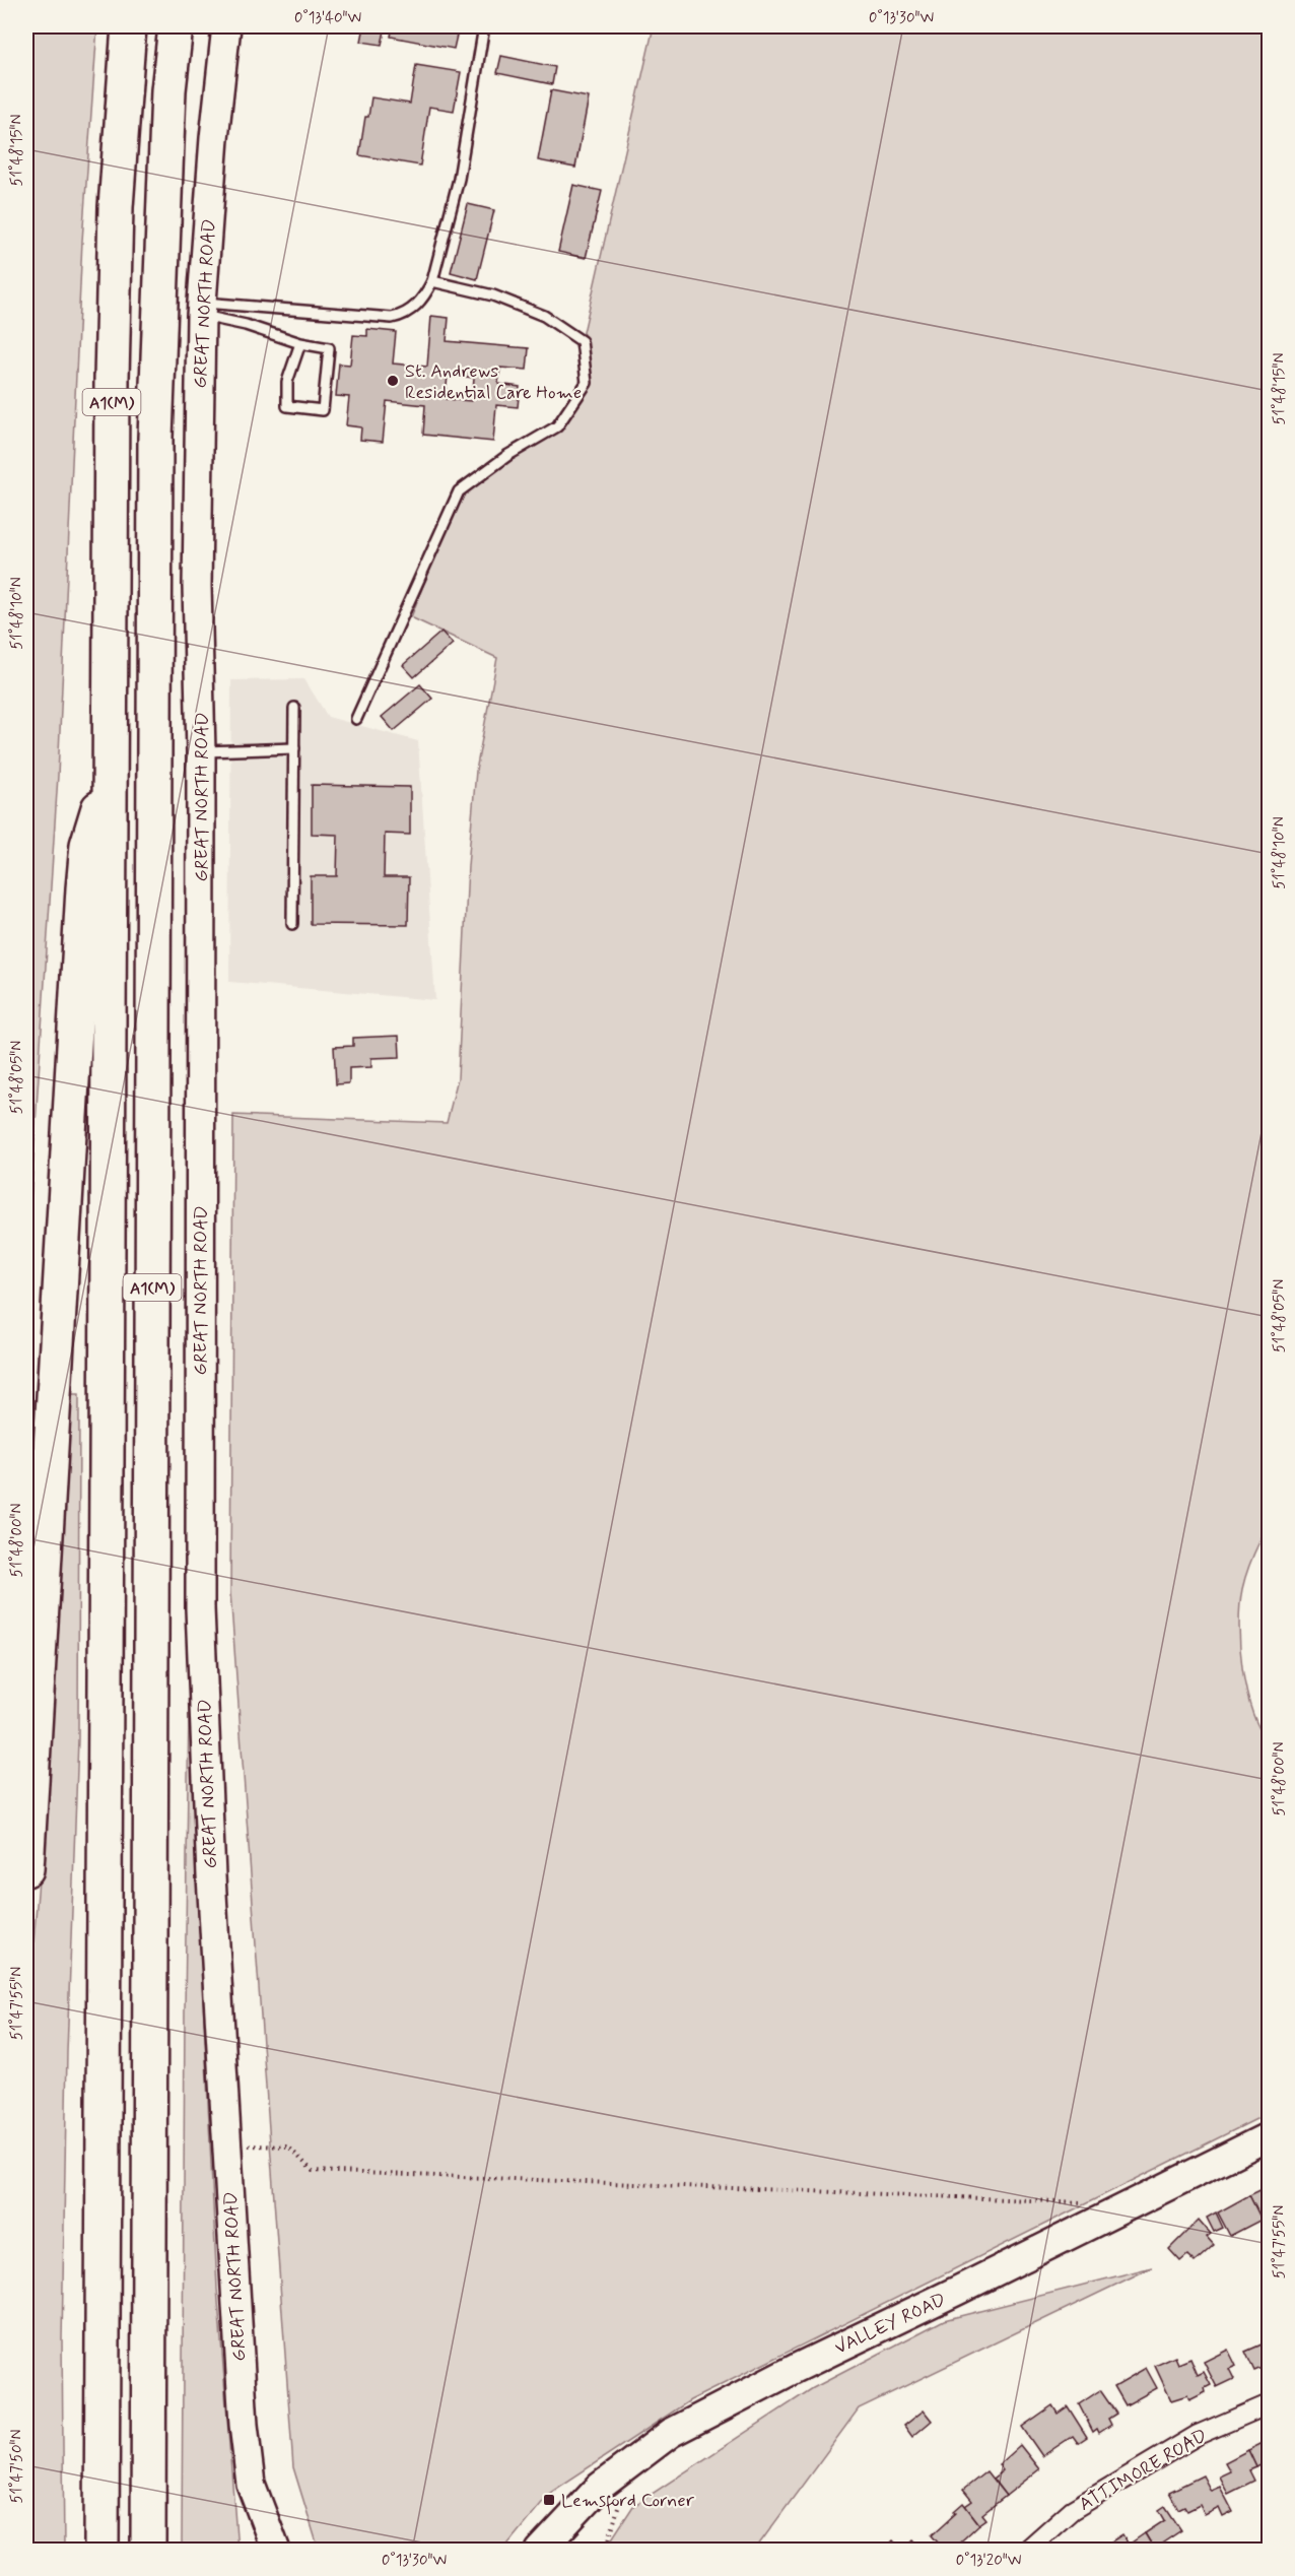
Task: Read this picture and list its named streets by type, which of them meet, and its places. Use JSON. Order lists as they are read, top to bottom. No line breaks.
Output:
{"streets":{"highway":["A1(M)"],"main road":["GREAT NORTH ROAD","VALLEY ROAD"],"street":["ATTIMORE ROAD"]},"places":{"other":["St. Andrews Residential Care Home"],"transit":["Lemsford Corner"]},"coordinates":["0°13'40\"W","0°13'30\"W","51°48'15\"N","51°48'10\"N","51°48'05\"N","51°48'00\"N","51°47'55\"N","51°47'50\"N","0°13'20\"W"]}
